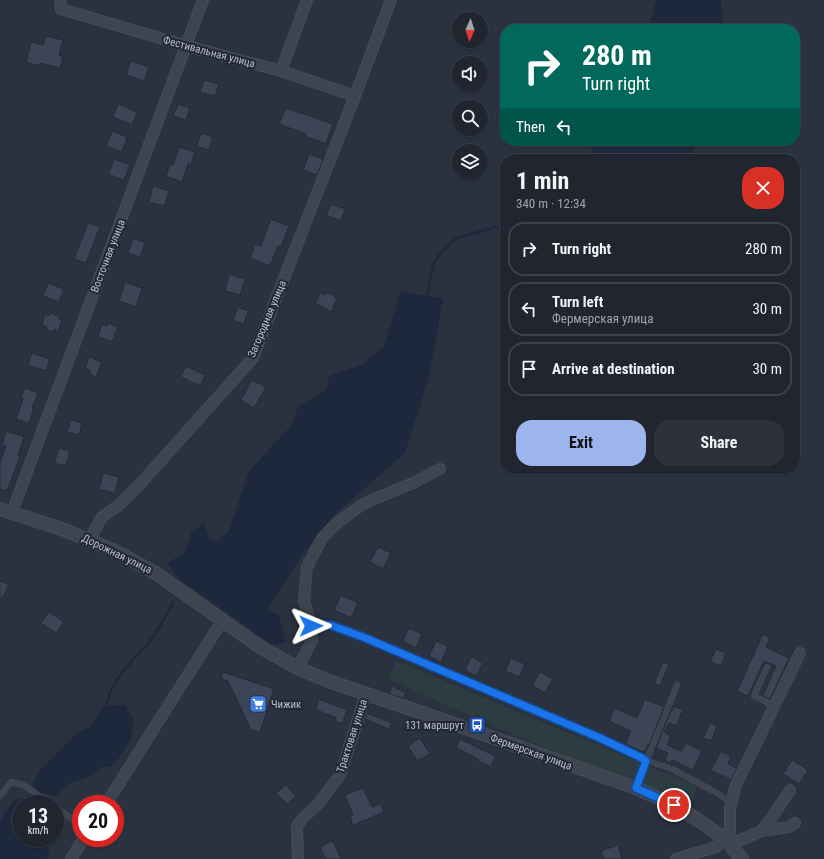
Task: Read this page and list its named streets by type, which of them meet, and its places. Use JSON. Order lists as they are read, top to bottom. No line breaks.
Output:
{"streets":{"street":["Фестивальная улица","Восточная улица","Загородная улица","Дорожная улица","Трактовая улица","Фермерская улица"]},"crossings":[["Фестивальная улица","Восточная улица"],["Фестивальная улица","Загородная улица"],["Восточная улица","Дорожная улица"],["Загородная улица","Дорожная улица"],["Дорожная улица","Фермерская улица"],["Трактовая улица","Фермерская улица"]],"places":{"supermarket":["Чижик"],"bus stop":["131 маршрут"]},"north":"bottom","page":{"turn":["280 m","Turn right"],"then":"Then","heading":["1 min","340 m · 12:34"],"list":[{"name":"Turn right","value":"280 m"},{"name":"Turn left","note":"Фермерская улица","value":"30 m"},{"name":"Arrive at destination","value":"30 m"}],"buttons":["Exit","Share"],"speed":"13 km/h","limit":"20"}}
